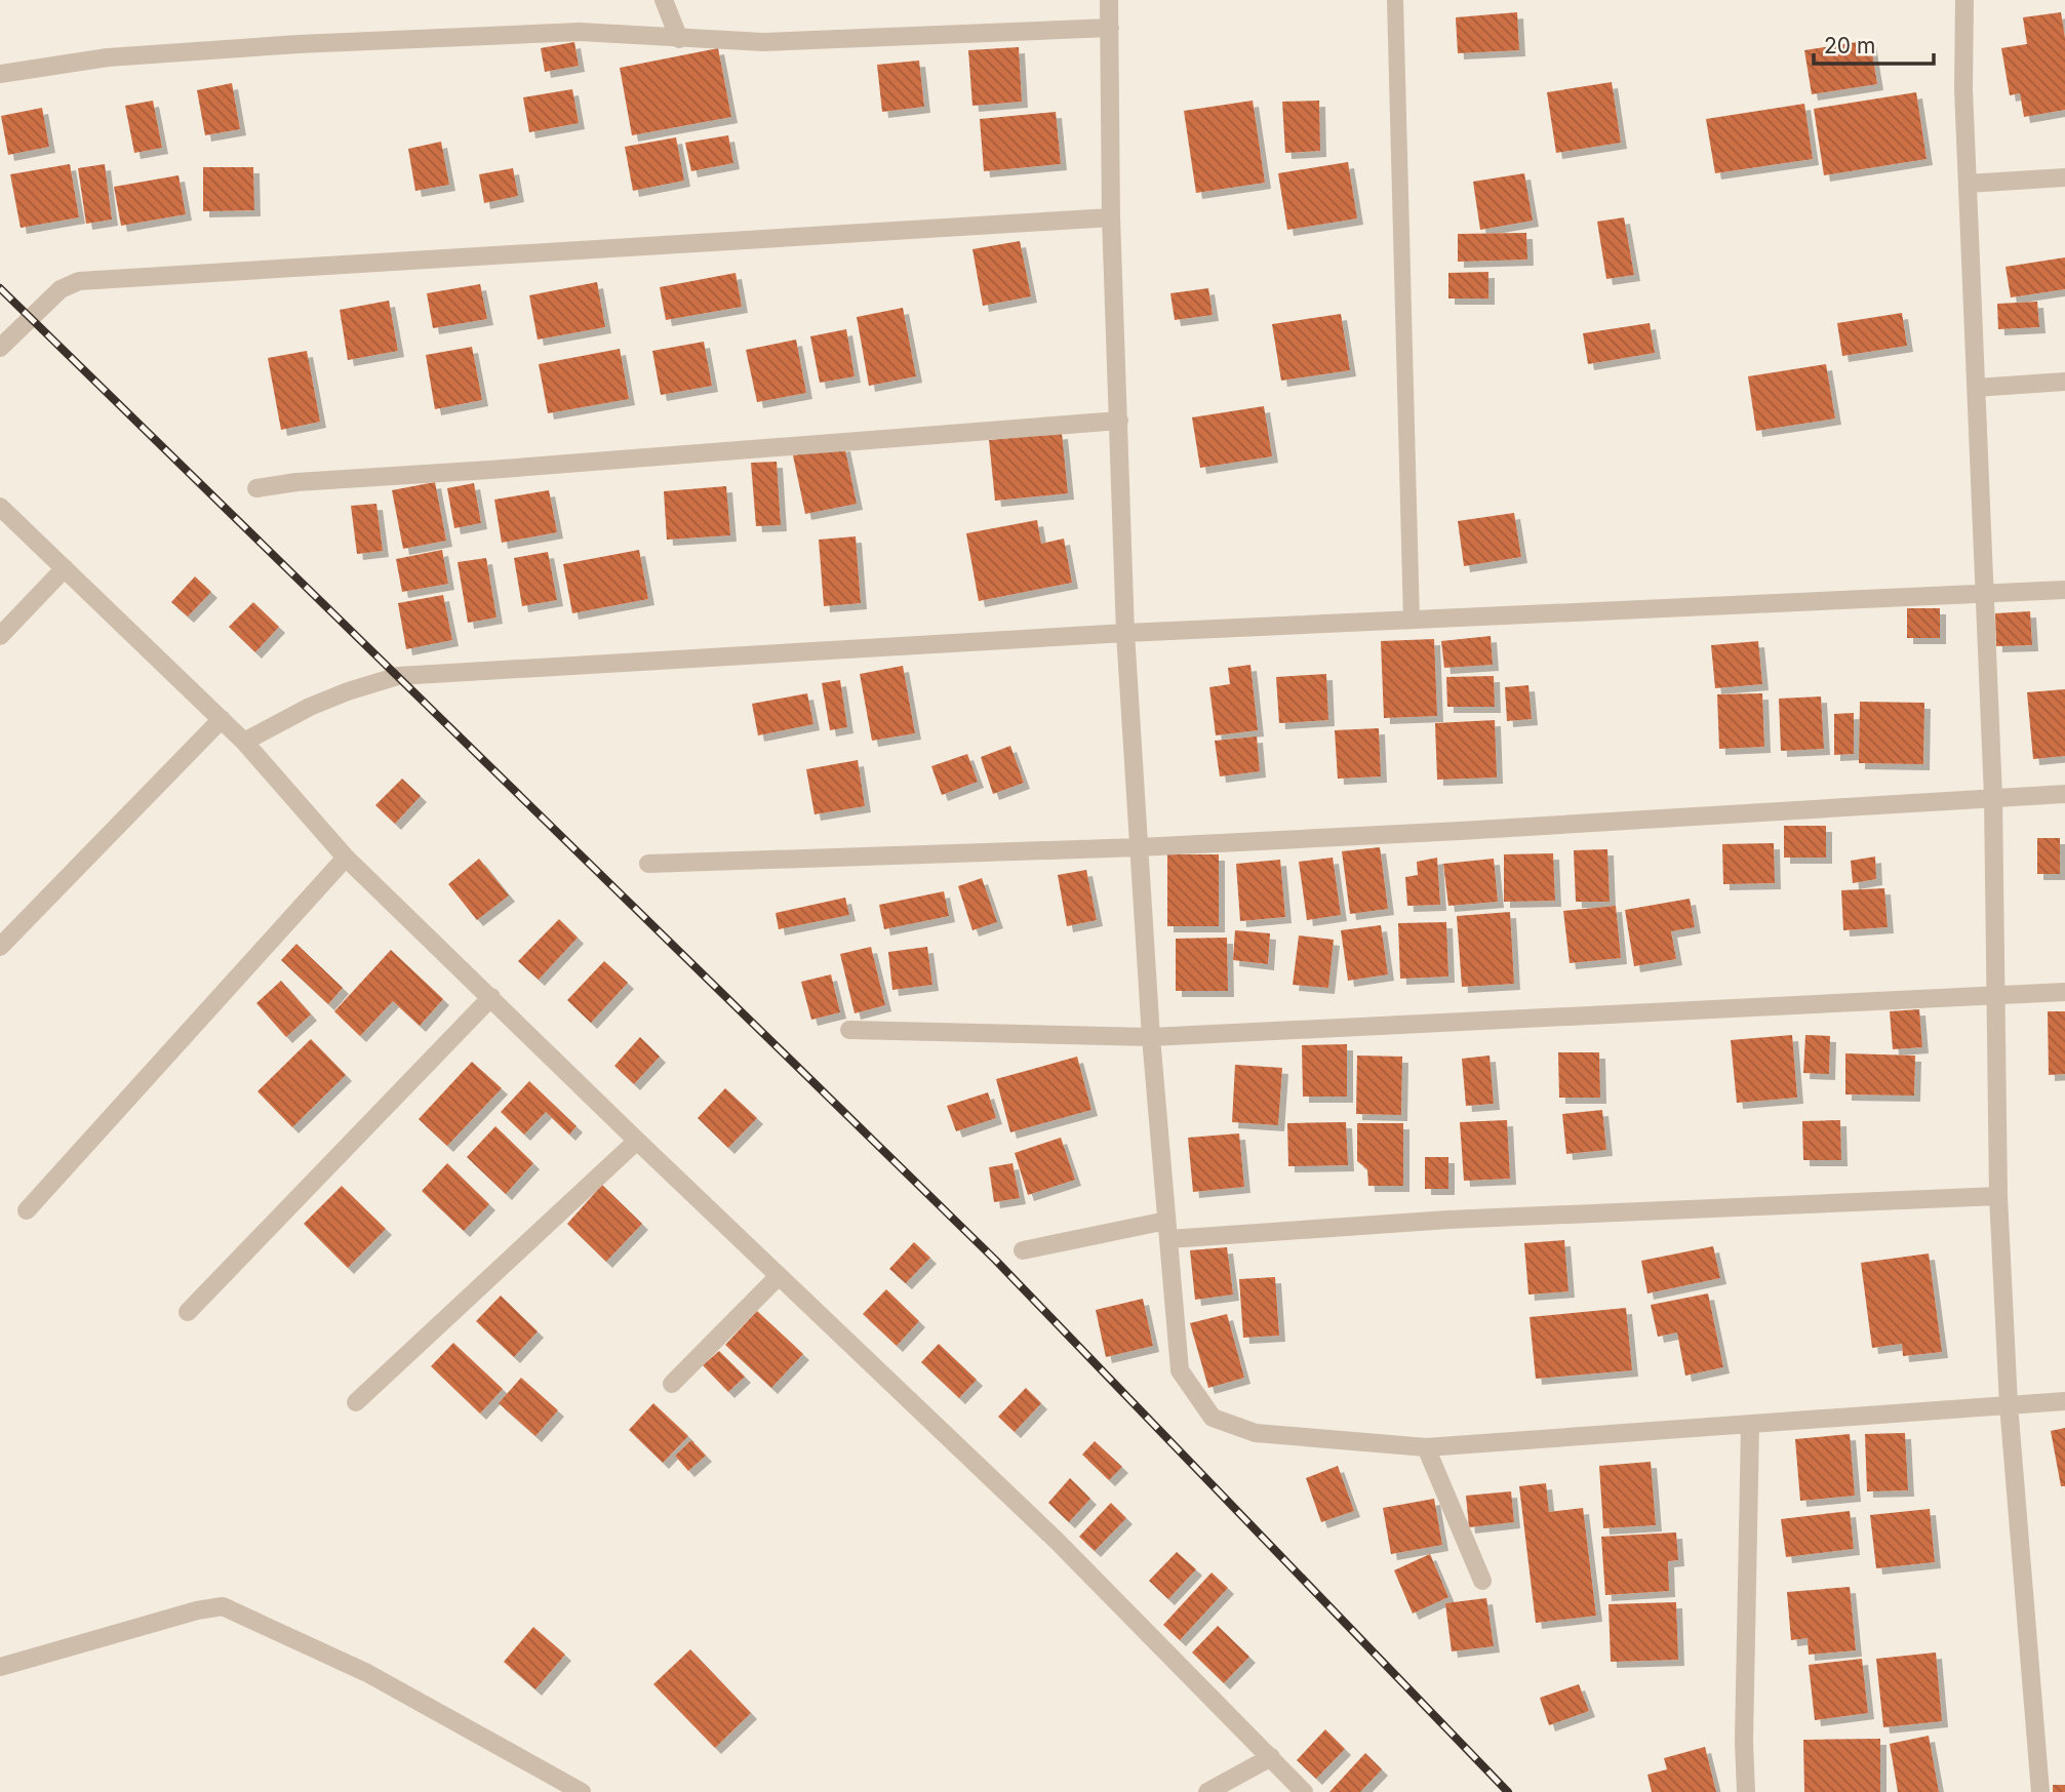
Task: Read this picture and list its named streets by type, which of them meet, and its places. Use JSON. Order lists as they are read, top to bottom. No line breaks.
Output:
{"scale_bar":"20 m"}
